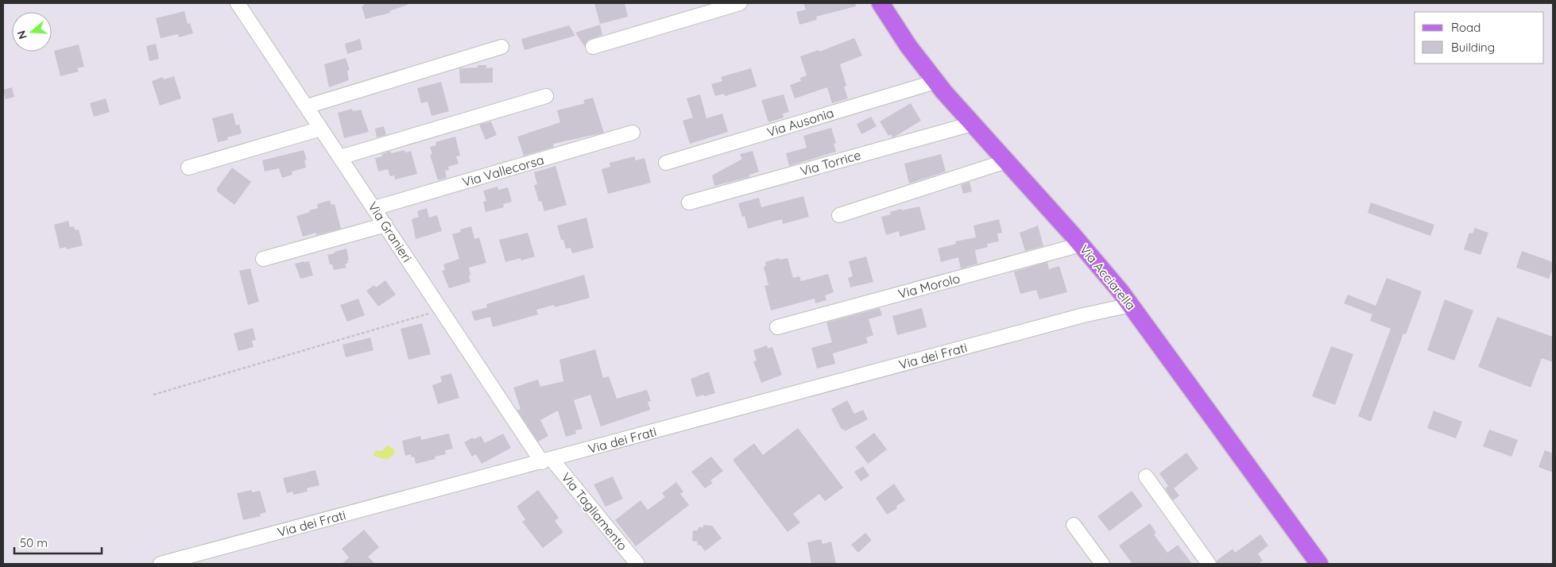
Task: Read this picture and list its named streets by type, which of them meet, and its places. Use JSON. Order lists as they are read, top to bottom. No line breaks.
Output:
{"streets":{"main road":["Via Acciarella"],"street":["Via Ausonia","Via Torrice","Via Vallecorsa","Via Granieri","Via Morolo","Via dei Frati","Via Tagliamento"]},"crossings":[["Via Ausonia","Via Acciarella"],["Via Torrice","Via Acciarella"],["Via Vallecorsa","Via Granieri"],["Via Granieri","Via dei Frati"],["Via Granieri","Via Tagliamento"],["Via Acciarella","Via Morolo"],["Via Acciarella","Via dei Frati"],["Via dei Frati","Via Tagliamento"]],"legend":["Road","Building"],"scale_bar":"50 m","north":"left"}
